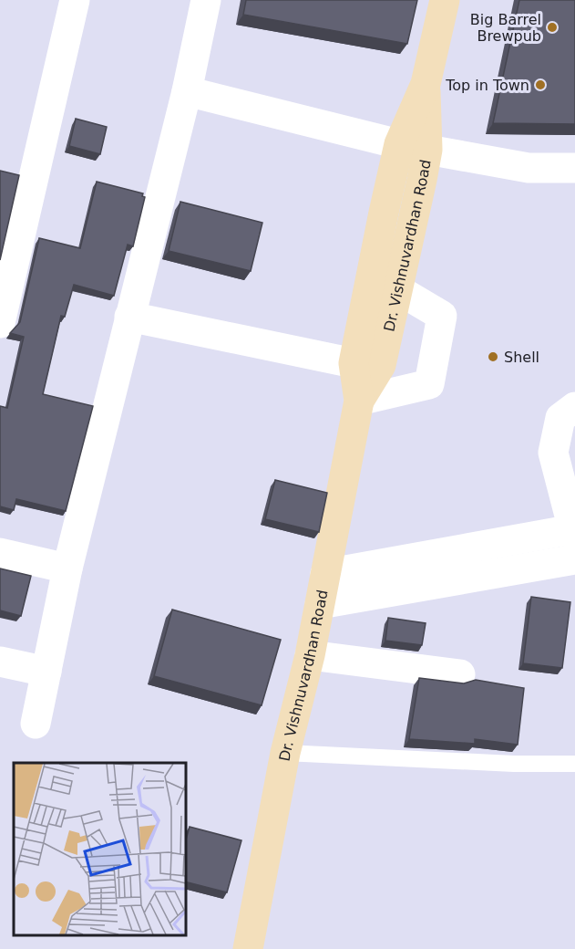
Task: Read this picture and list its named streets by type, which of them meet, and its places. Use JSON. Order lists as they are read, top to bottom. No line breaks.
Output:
{"streets":{"main road":["Dr. Vishnuvardhan Road"]},"places":["Big Barrel Brewpub","Top in Town","Shell"]}
